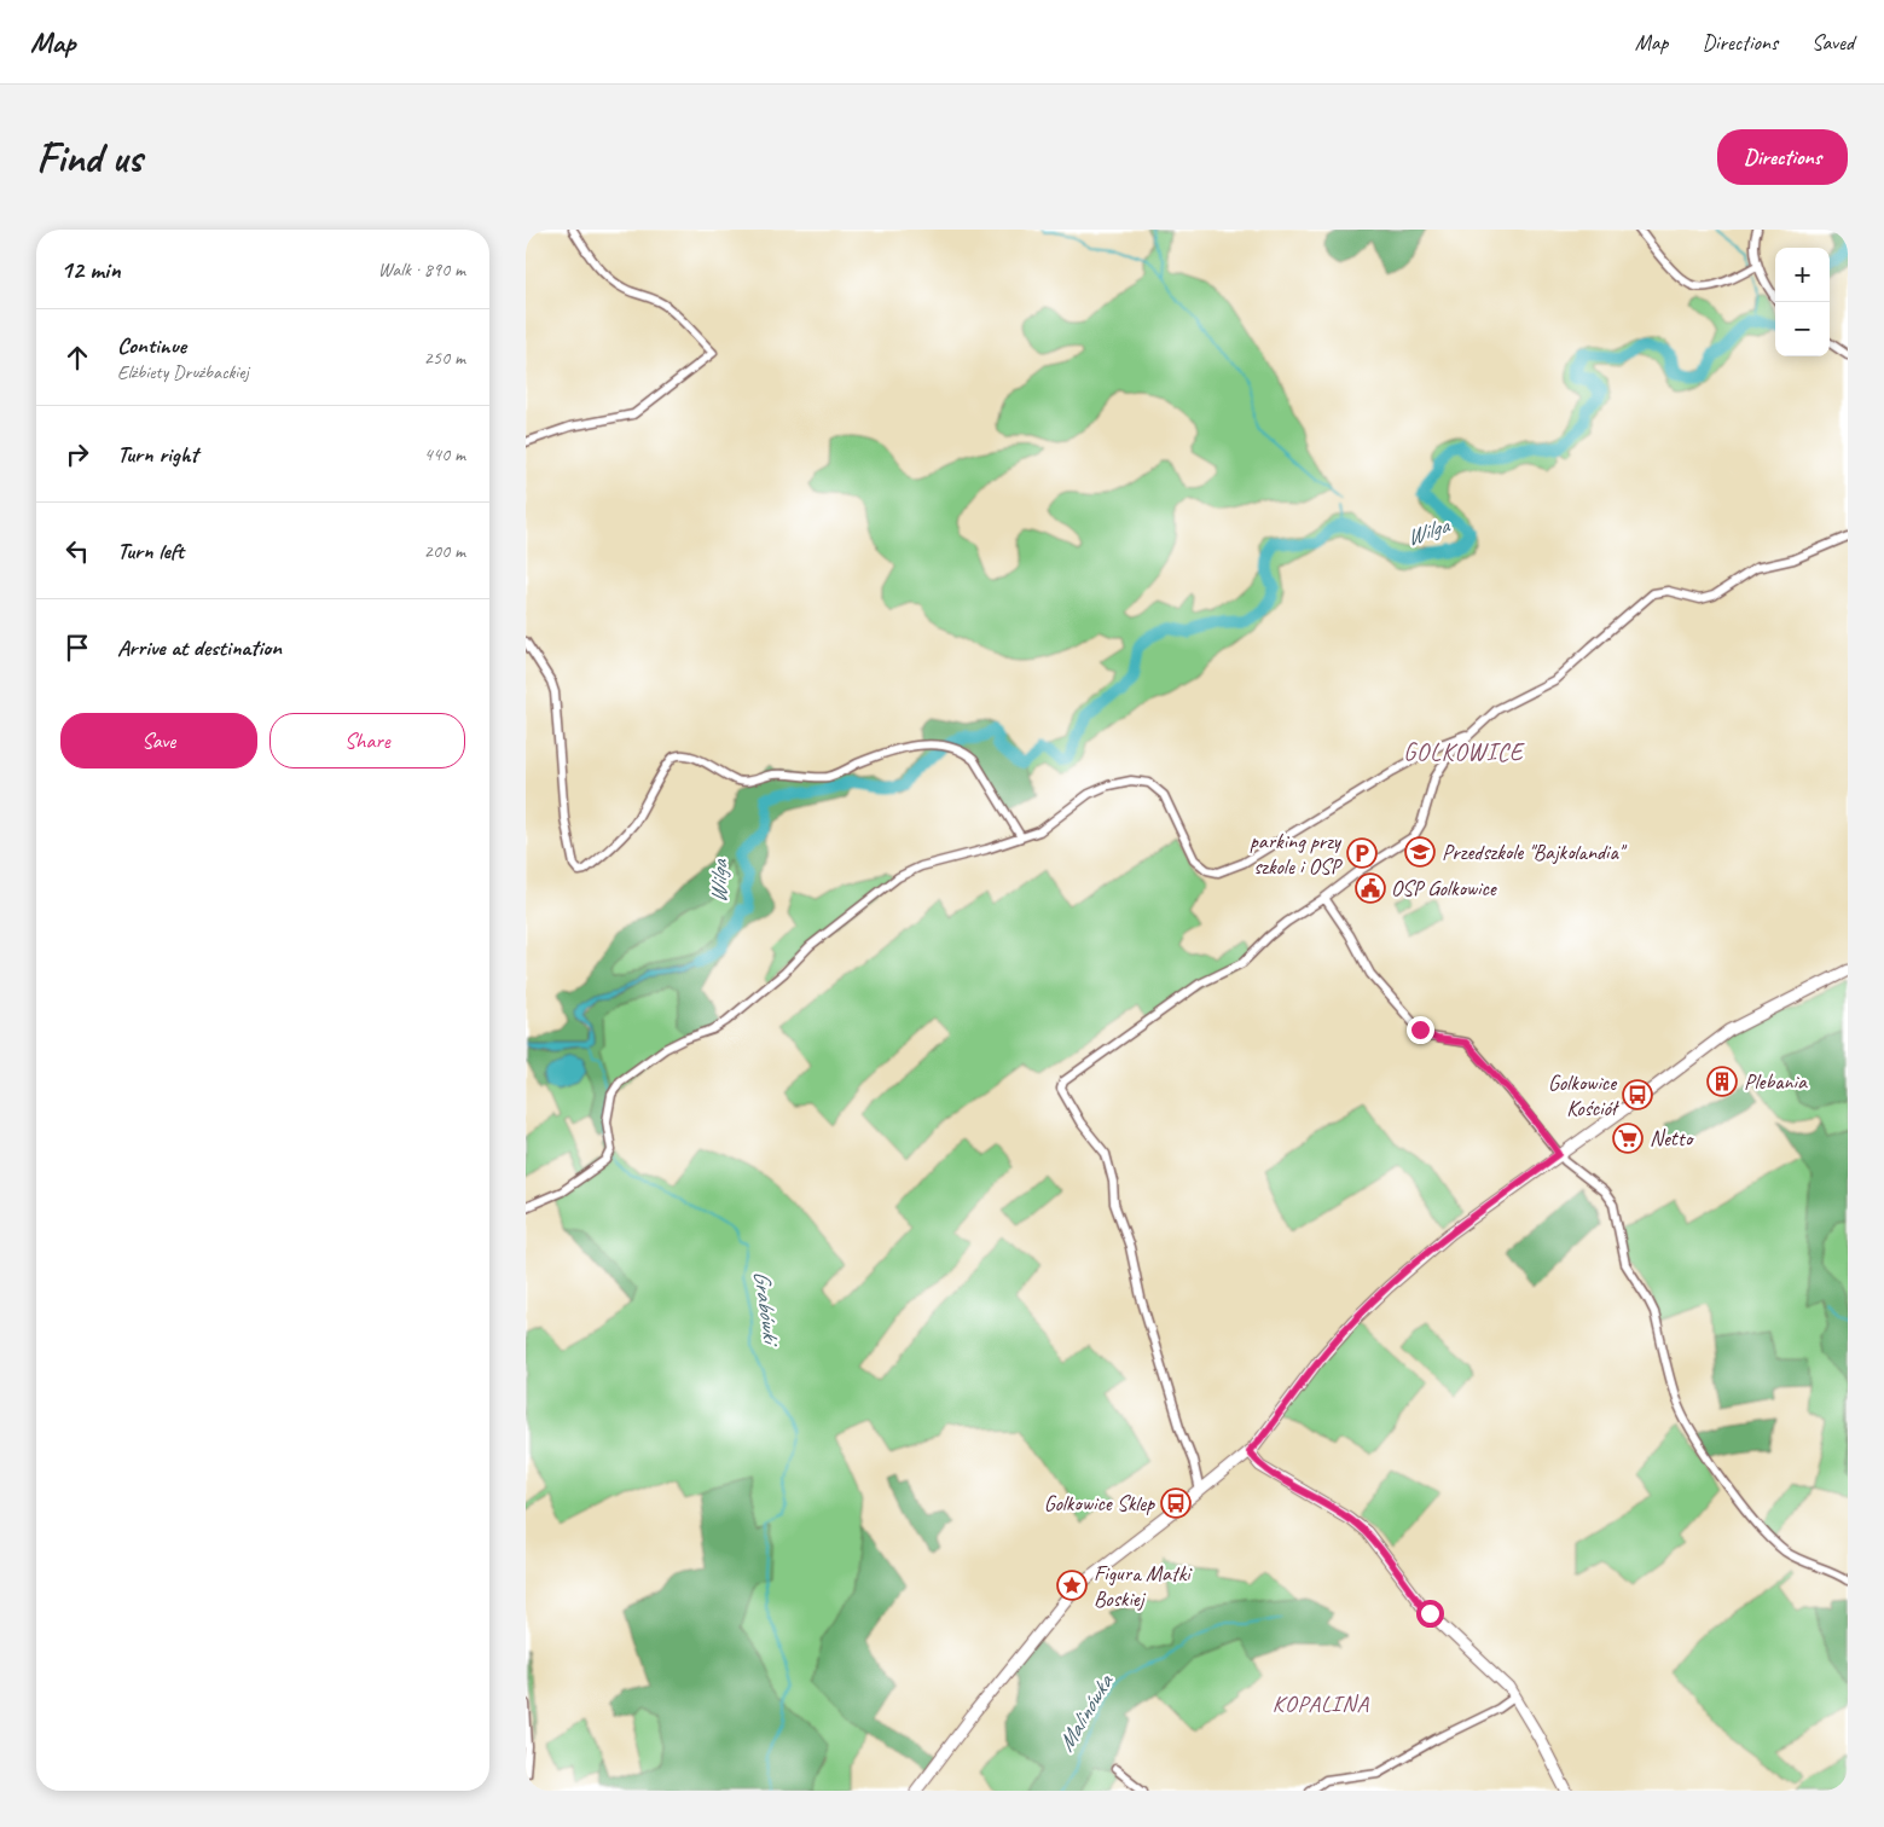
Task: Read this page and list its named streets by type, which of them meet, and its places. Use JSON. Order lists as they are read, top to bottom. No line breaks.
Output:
{"districts":["GOLKOWICE","KOPALINA"],"water":["Wilga","Grabówki","Malinówka"],"places":{"school or university":["Przedszkole \"Bajkolandia\""],"parking":["parking przy szkole i OSP"],"public building":["OSP Golkowice"],"building":["Plebania"],"bus stop":["Golkowice Kościół","Golkowice Sklep"],"supermarket":["Netto"],"place":["Figura Matki Boskiej"]},"page":{"header":"Map","nav":["Map","Directions","Saved"],"buttons":["Directions",["Save","Share"]],"title":"Find us","heading":["12 min","Walk · 890 m"],"map_buttons":["+","−"],"list":[["Continue","Elżbiety Drużbackiej","250 m"],["Turn right","440 m"],["Turn left","200 m"],"Arrive at destination"]}}
